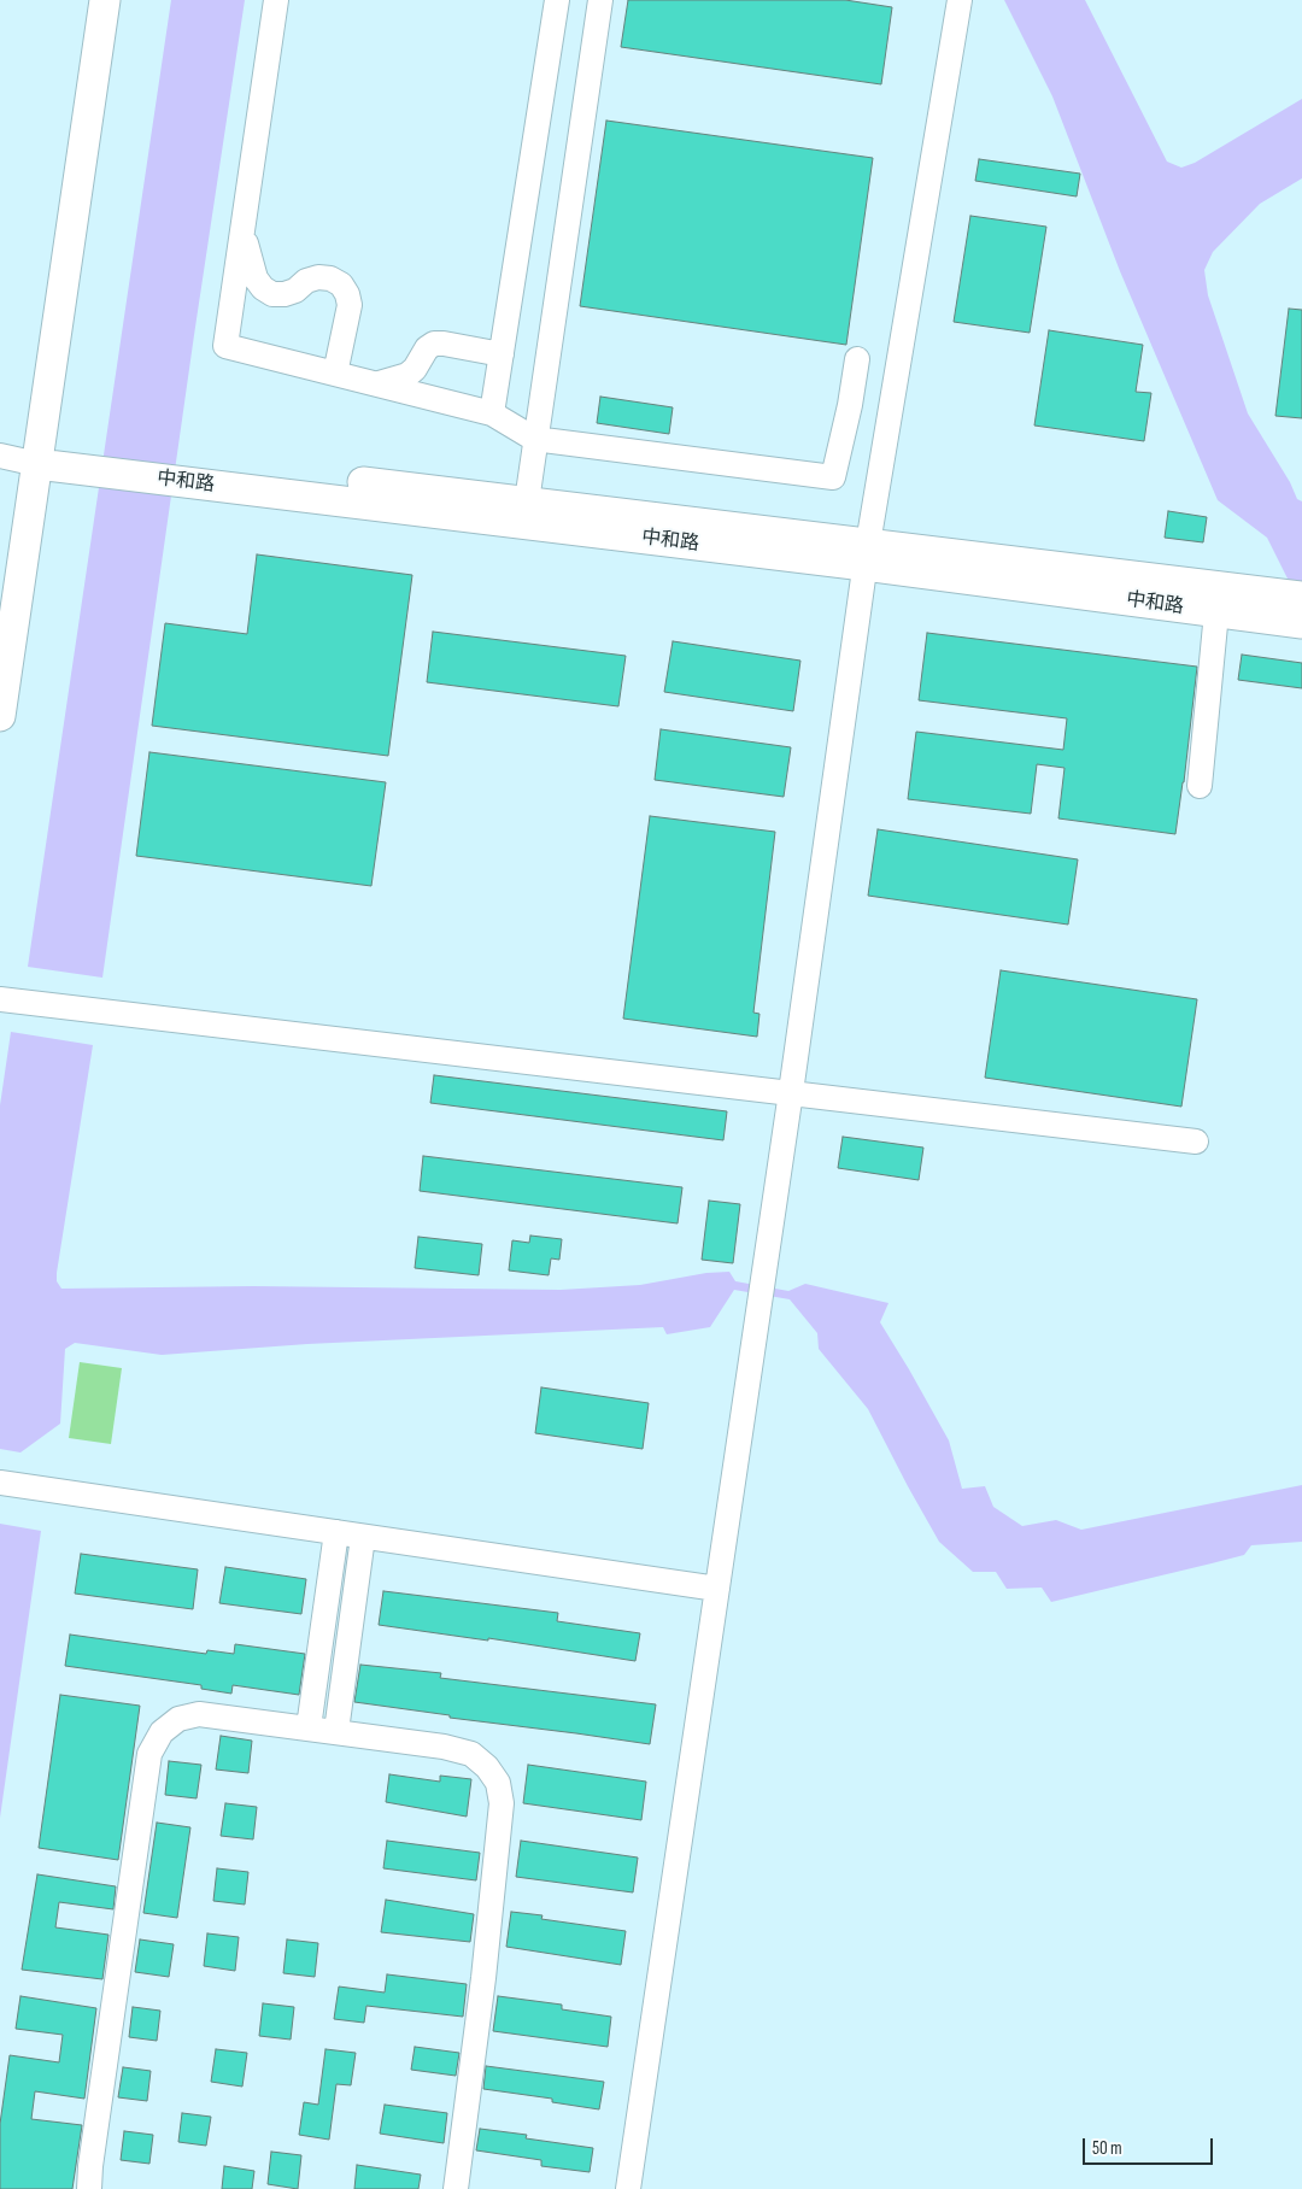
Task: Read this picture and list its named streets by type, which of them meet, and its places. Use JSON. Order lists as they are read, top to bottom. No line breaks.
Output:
{"streets":{"main road":["中和路"]},"scale_bar":"50 m"}
